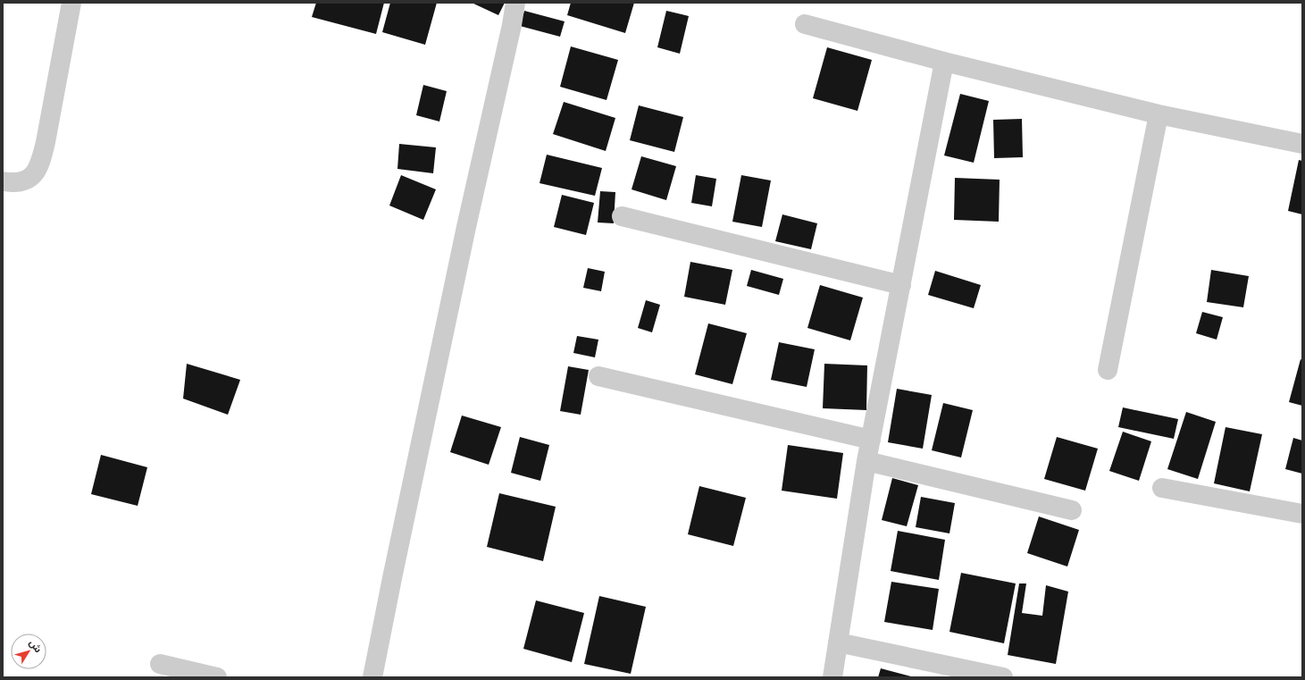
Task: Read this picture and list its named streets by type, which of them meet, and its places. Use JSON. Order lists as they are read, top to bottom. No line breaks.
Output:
{"north":"top right"}
